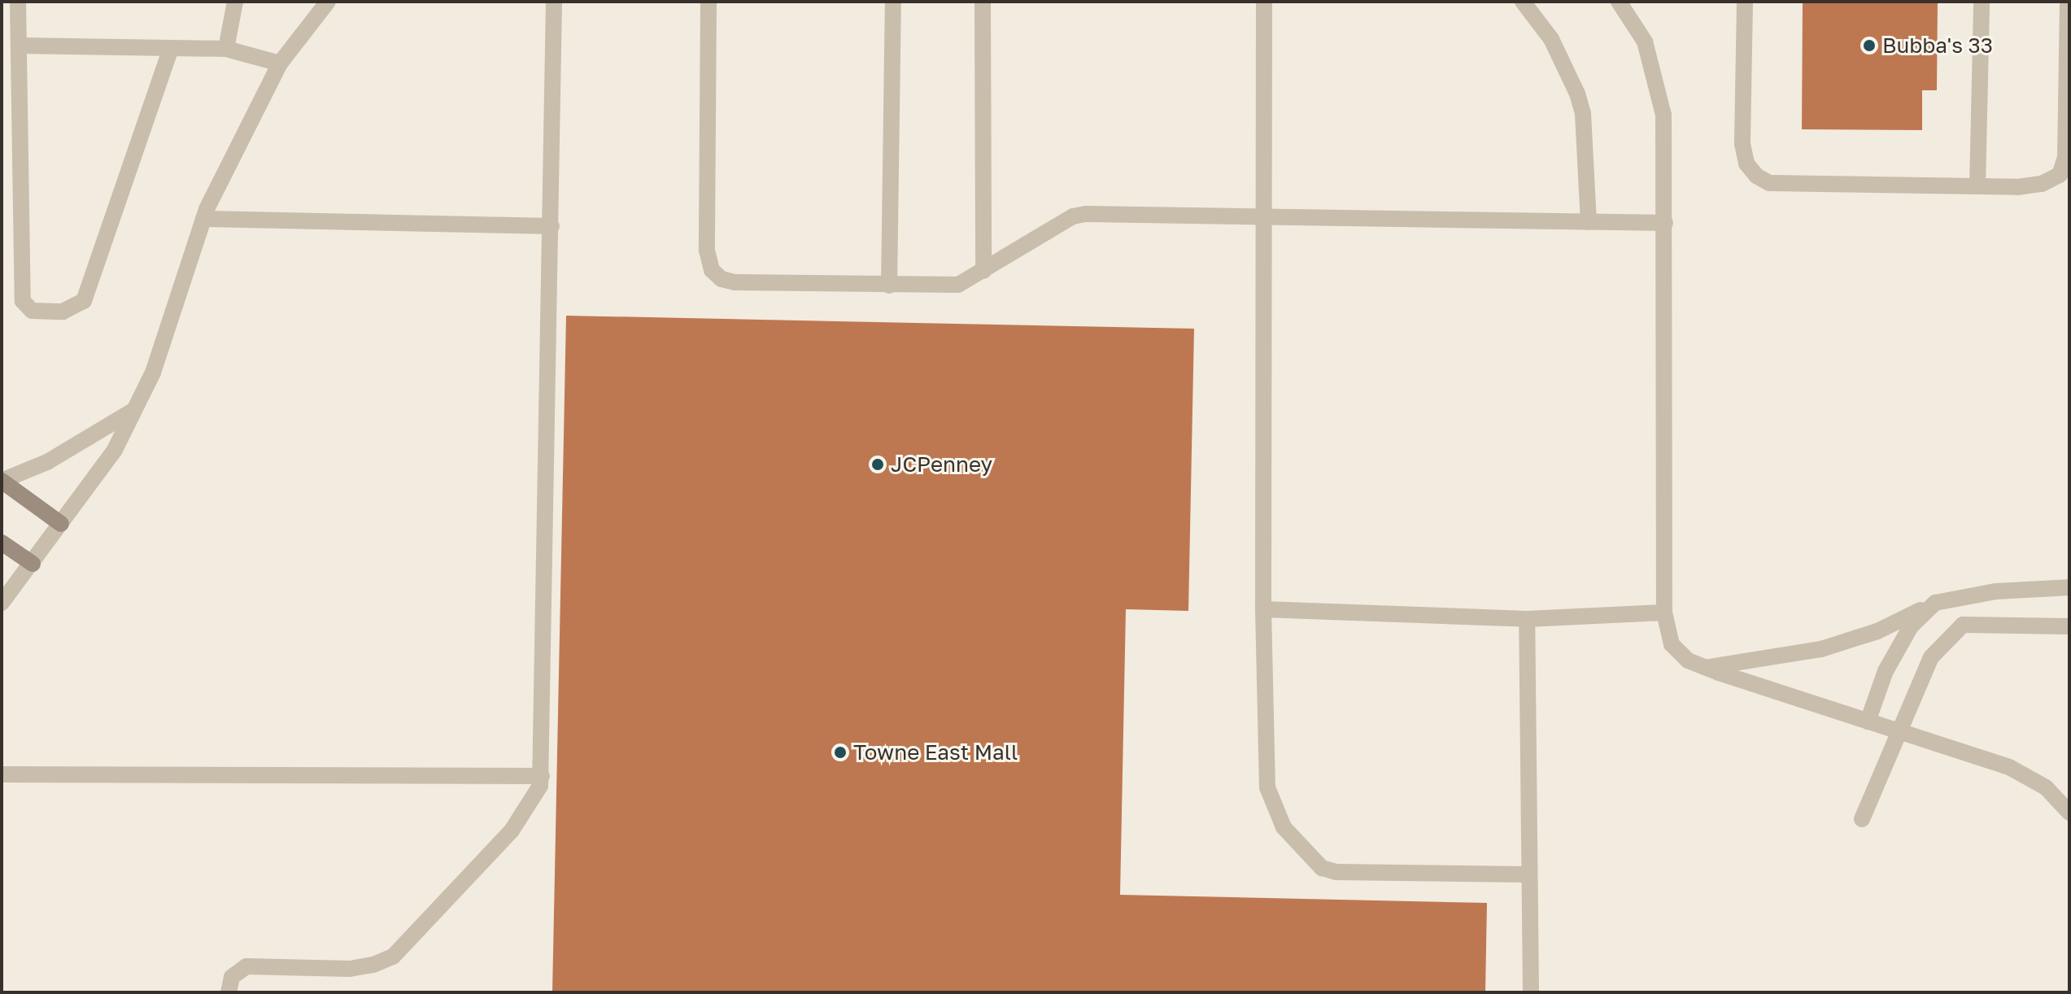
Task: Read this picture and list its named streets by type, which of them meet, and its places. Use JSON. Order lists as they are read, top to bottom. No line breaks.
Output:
{"places":["Bubba's 33","JCPenney","Towne East Mall"]}
